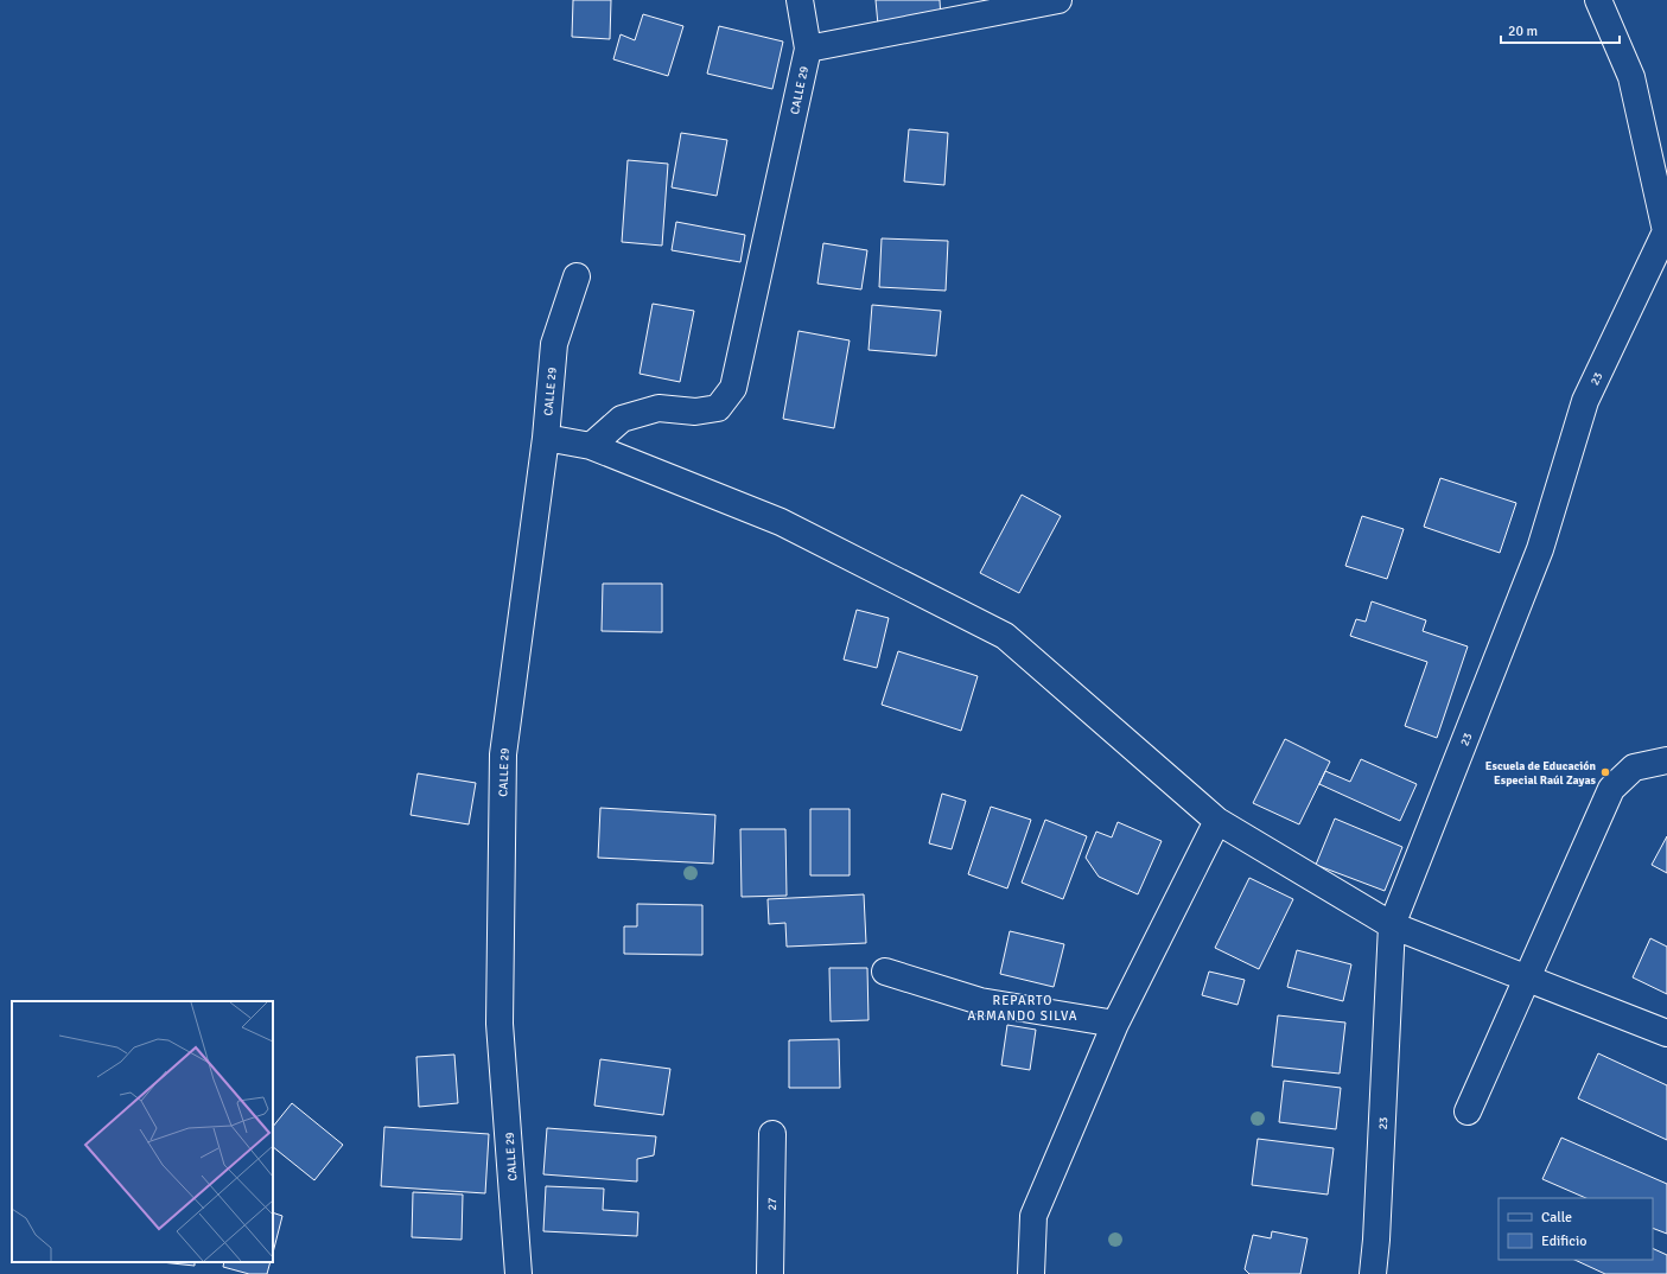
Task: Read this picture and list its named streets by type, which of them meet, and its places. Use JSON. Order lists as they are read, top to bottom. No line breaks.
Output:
{"streets":{"street":["CALLE 29","23","27"]},"districts":["REPARTO ARMANDO SILVA"],"places":["Escuela de Educación Especial Raúl Zayas"],"legend":["Calle","Edificio"],"scale_bar":"20 m"}
